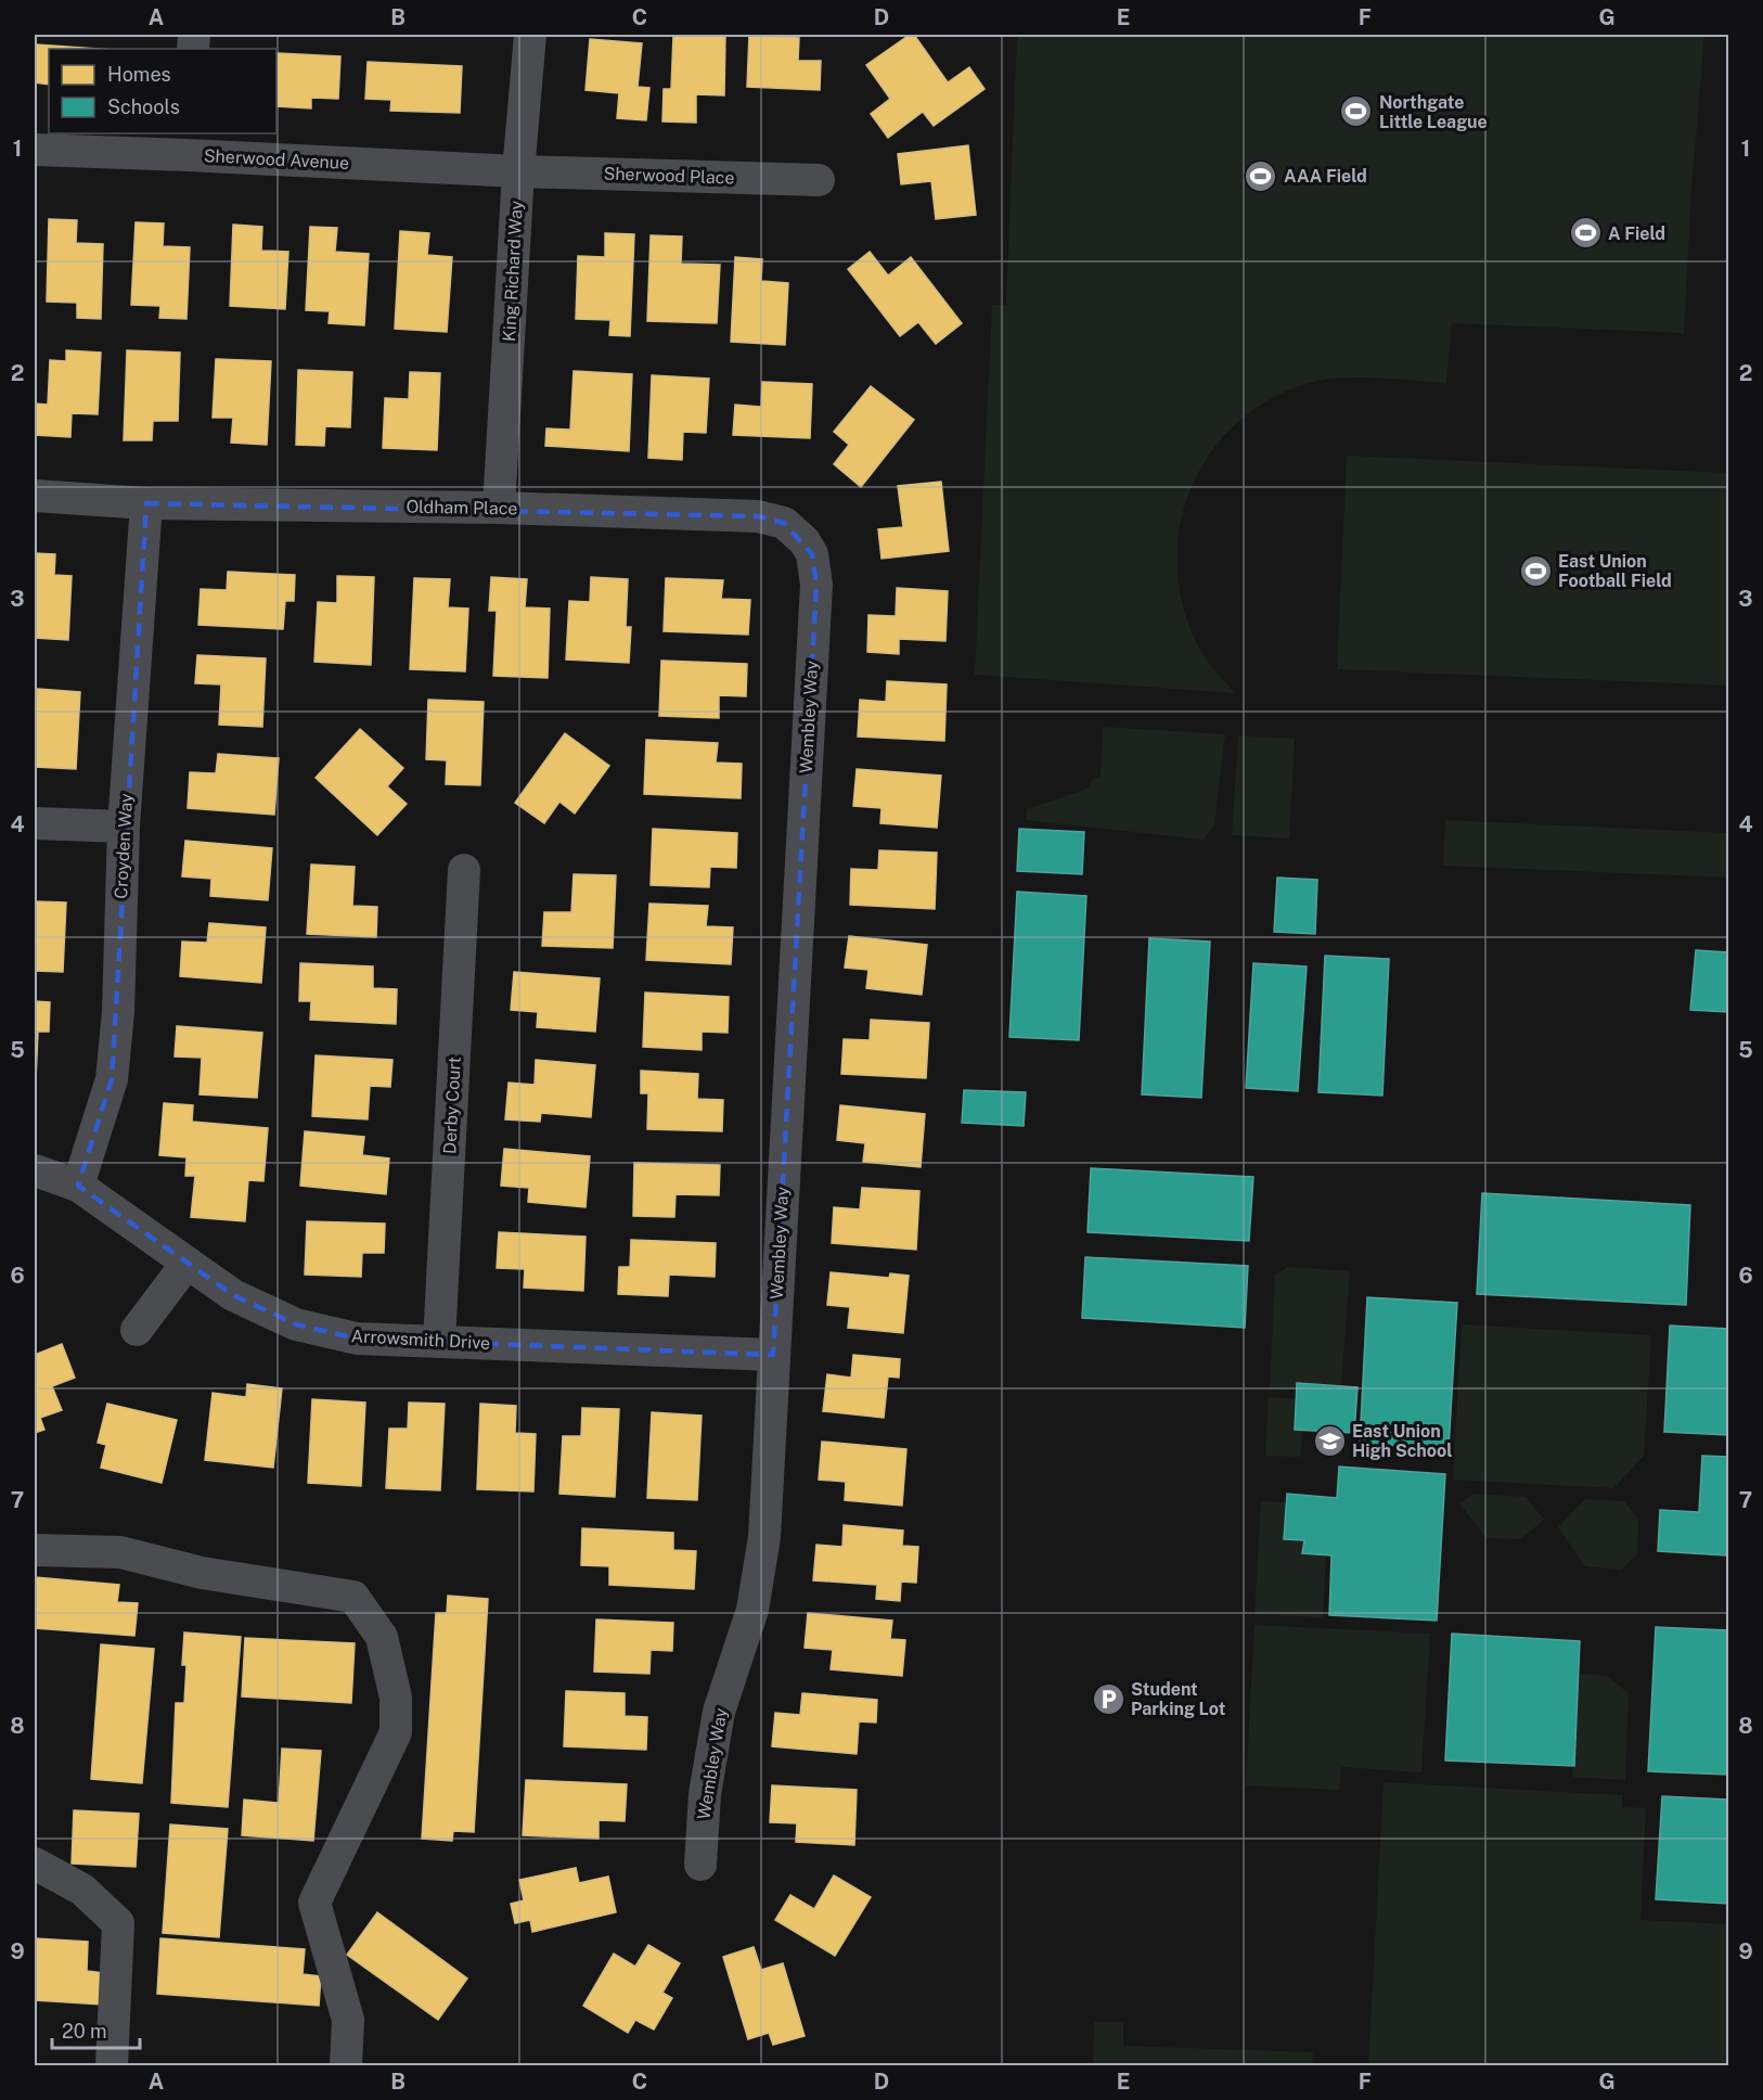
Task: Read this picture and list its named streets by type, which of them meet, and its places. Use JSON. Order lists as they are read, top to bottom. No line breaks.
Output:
{"streets":{"street":["Sherwood Avenue","Sherwood Place","King Richard Way","Oldham Place","Wembley Way","Croyden Way","Derby Court","Arrowsmith Drive"]},"crossings":[["Sherwood Avenue","Sherwood Place"],["Sherwood Avenue","King Richard Way"],["Sherwood Place","King Richard Way"],["King Richard Way","Oldham Place"],["Oldham Place","Wembley Way"],["Oldham Place","Croyden Way"],["Wembley Way","Arrowsmith Drive"],["Croyden Way","Arrowsmith Drive"],["Derby Court","Arrowsmith Drive"]],"places":{"sports":["Northgate Little League","AAA Field","A Field","East Union Football Field"],"school or university":["East Union High School"],"parking":["Student Parking Lot"]},"legend":["Homes","Schools"],"scale_bar":"20 m","grid":{"columns":["A","B","C","D","E","F","G"],"rows":["1","2","3","4","5","6","7","8","9"]}}
